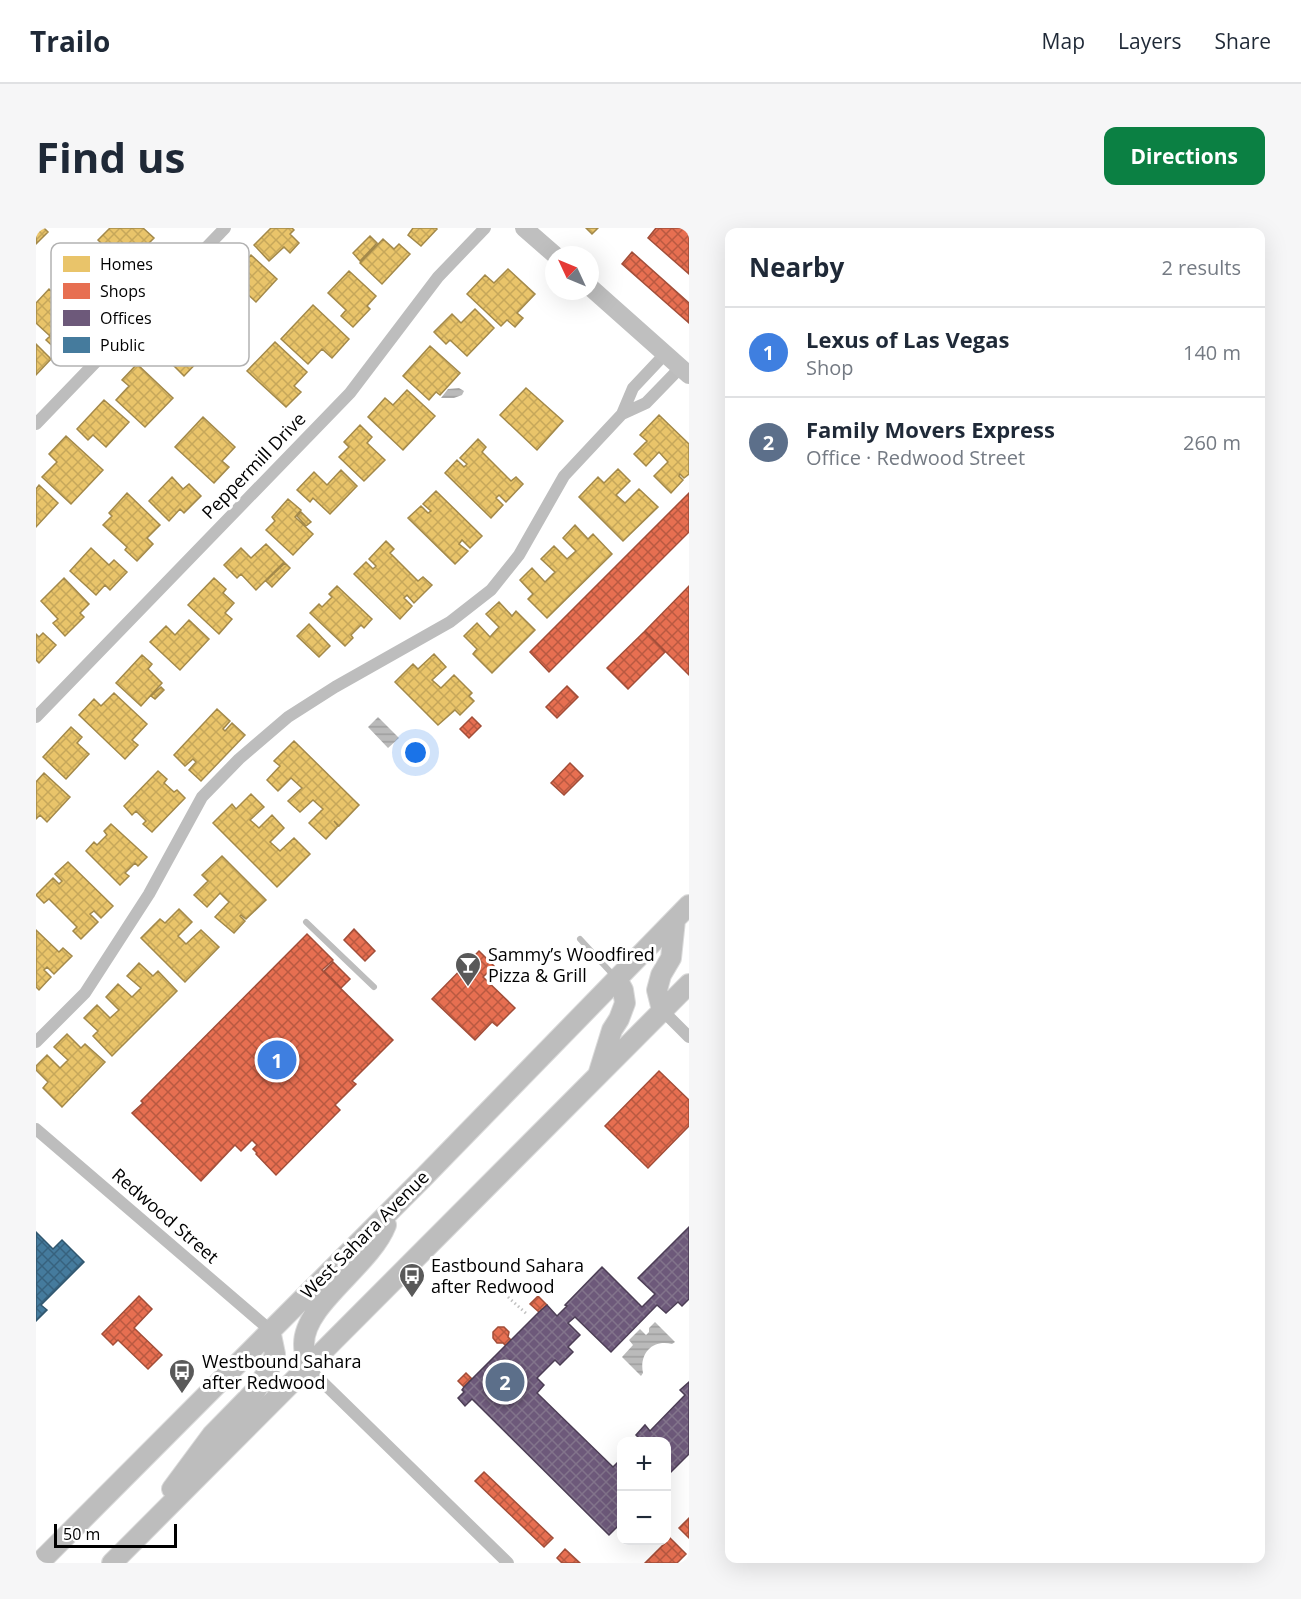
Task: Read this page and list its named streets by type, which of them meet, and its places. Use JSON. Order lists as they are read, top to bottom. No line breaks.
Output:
{"streets":{"main road":["West Sahara Avenue"],"street":["Peppermill Drive","Redwood Street"]},"crossings":[["Redwood Street","West Sahara Avenue"]],"places":{"bar":["Sammy’s Woodfired Pizza & Grill"],"bus stop":["Eastbound Sahara after Redwood","Westbound Sahara after Redwood"]},"legend":["Homes","Shops","Offices","Public"],"scale_bar":"50 m","north":"top left","page":{"header":"Trailo","nav":["Map","Layers","Share"],"buttons":"Directions","title":"Find us","heading":["Nearby","2 results"],"list":[{"mark":"1","name":"Lexus of Las Vegas","note":"Shop","value":"140 m"},{"mark":"2","name":"Family Movers Express","note":"Office · Redwood Street","value":"260 m"}],"pins":["1","2"],"map_buttons":["+","−"],"scale":"50 m"}}
